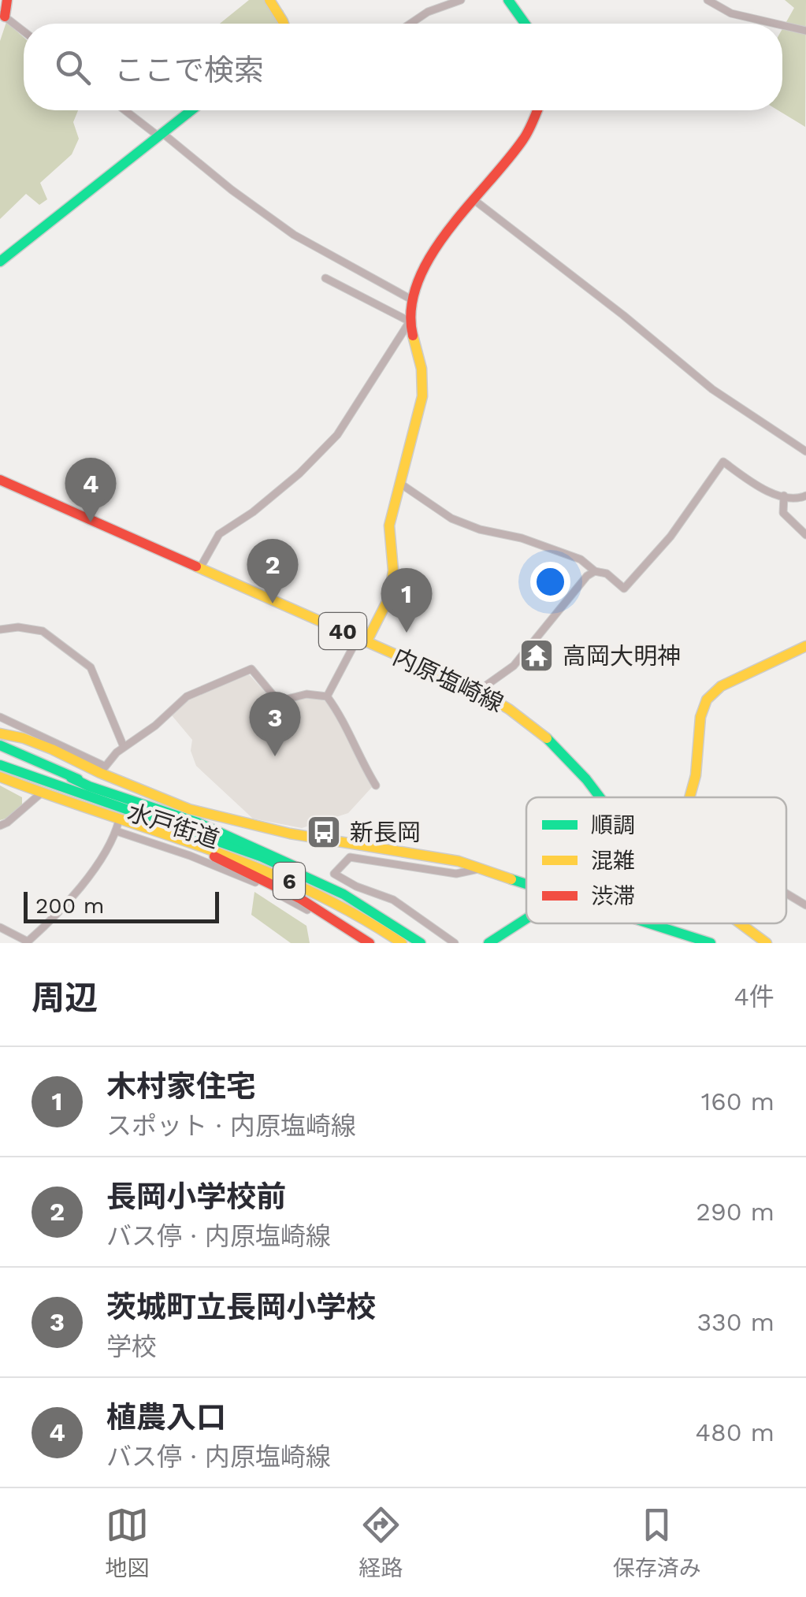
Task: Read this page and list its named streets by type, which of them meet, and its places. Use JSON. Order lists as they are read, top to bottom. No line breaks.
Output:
{"streets":{"main road":["40","内原塩崎線","水戸街道","6"]},"crossings":[["水戸街道","6"]],"places":{"temple":["高岡大明神"],"bus stop":["新長岡"]},"legend":["順調","混雑","渋滞"],"scale_bar":"200 m","page":{"search":"ここで検索","pins":["4","2","1","3"],"scale":"200 m","heading":["周辺","4件"],"list":[{"mark":"1","name":"木村家住宅","note":"スポット · 内原塩崎線","value":"160 m"},{"mark":"2","name":"長岡小学校前","note":"バス停 · 内原塩崎線","value":"290 m"},{"mark":"3","name":"茨城町立長岡小学校","note":"学校","value":"330 m"},{"mark":"4","name":"植農入口","note":"バス停 · 内原塩崎線","value":"480 m"}],"nav":["地図","経路","保存済み"]}}
